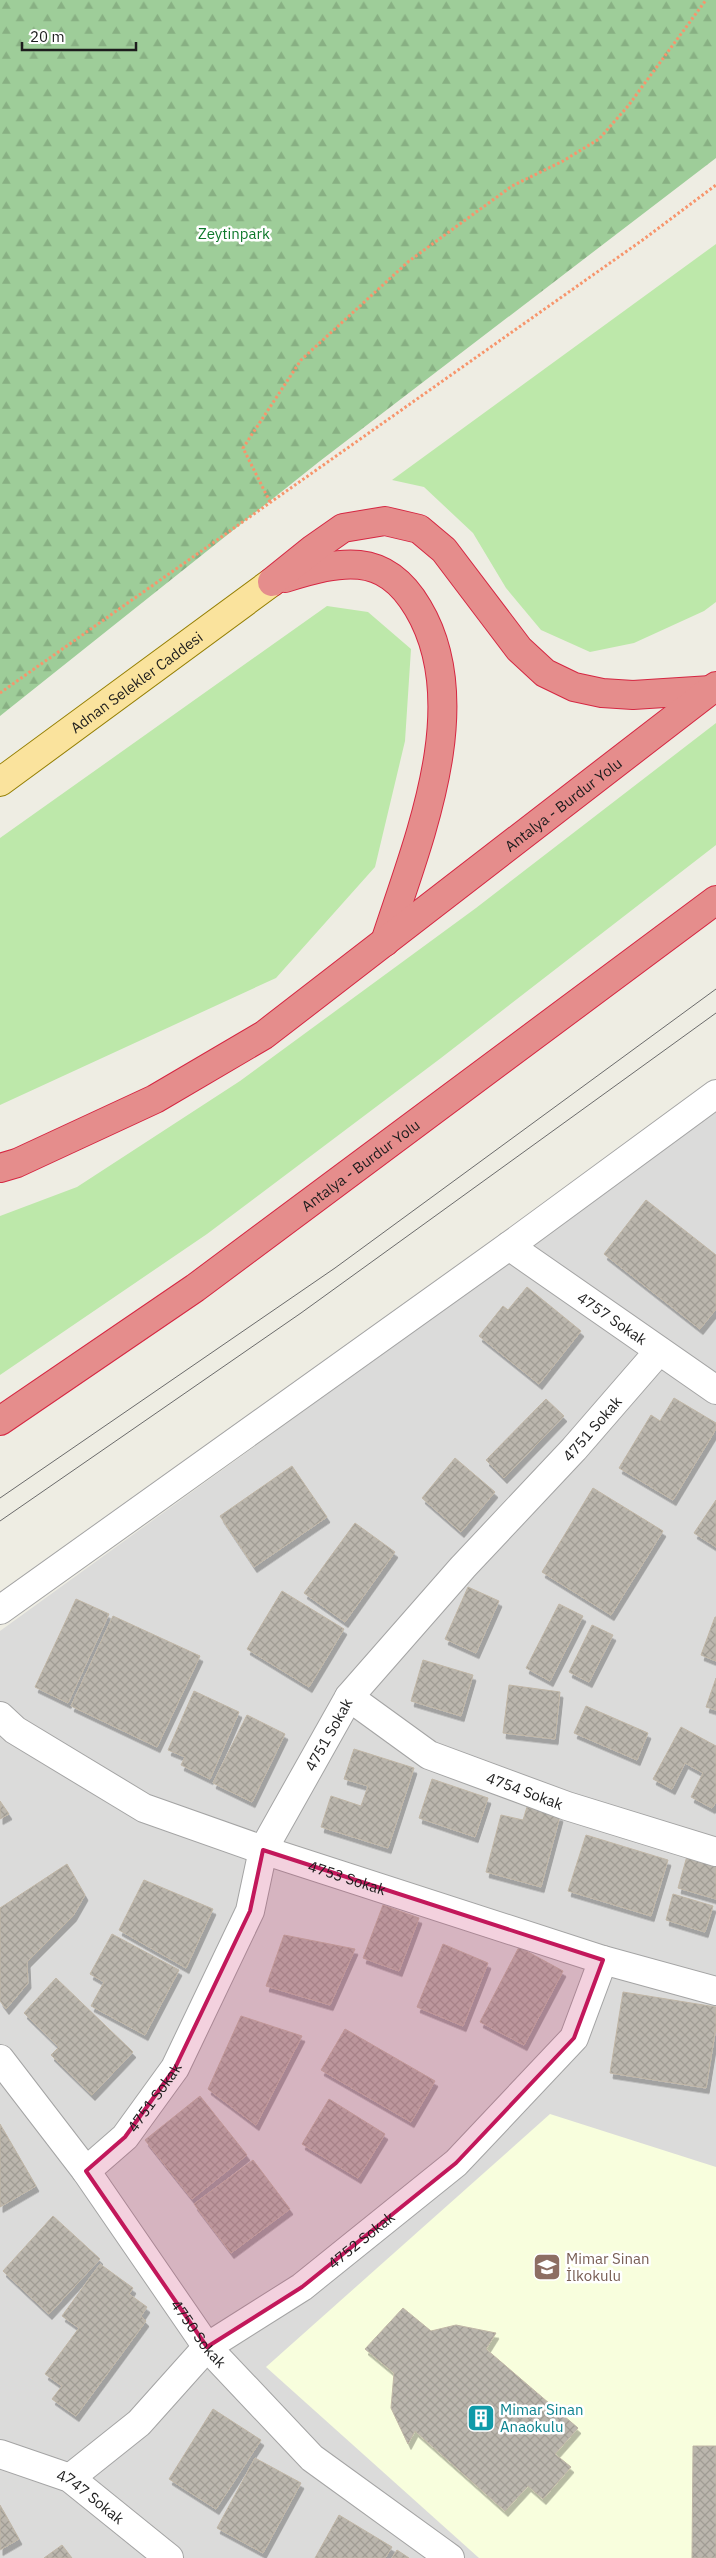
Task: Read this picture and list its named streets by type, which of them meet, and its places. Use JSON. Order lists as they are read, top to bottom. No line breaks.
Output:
{"streets":{"highway":["Antalya - Burdur Yolu"],"main road":["Adnan Selekler Caddesi"],"street":["4757 Sokak","4751 Sokak","4754 Sokak","4753 Sokak","4752 Sokak","4750 Sokak","4747 Sokak"]},"crossings":[["4757 Sokak","4751 Sokak"],["4751 Sokak","4754 Sokak"],["4751 Sokak","4753 Sokak"],["4751 Sokak","4750 Sokak"],["4753 Sokak","4752 Sokak"],["4752 Sokak","4750 Sokak"],["4752 Sokak","4747 Sokak"]],"parks":["Zeytinpark"],"places":{"school or university":["Mimar Sinan İlkokulu"],"building":["Mimar Sinan Anaokulu"]},"scale_bar":"20 m"}
